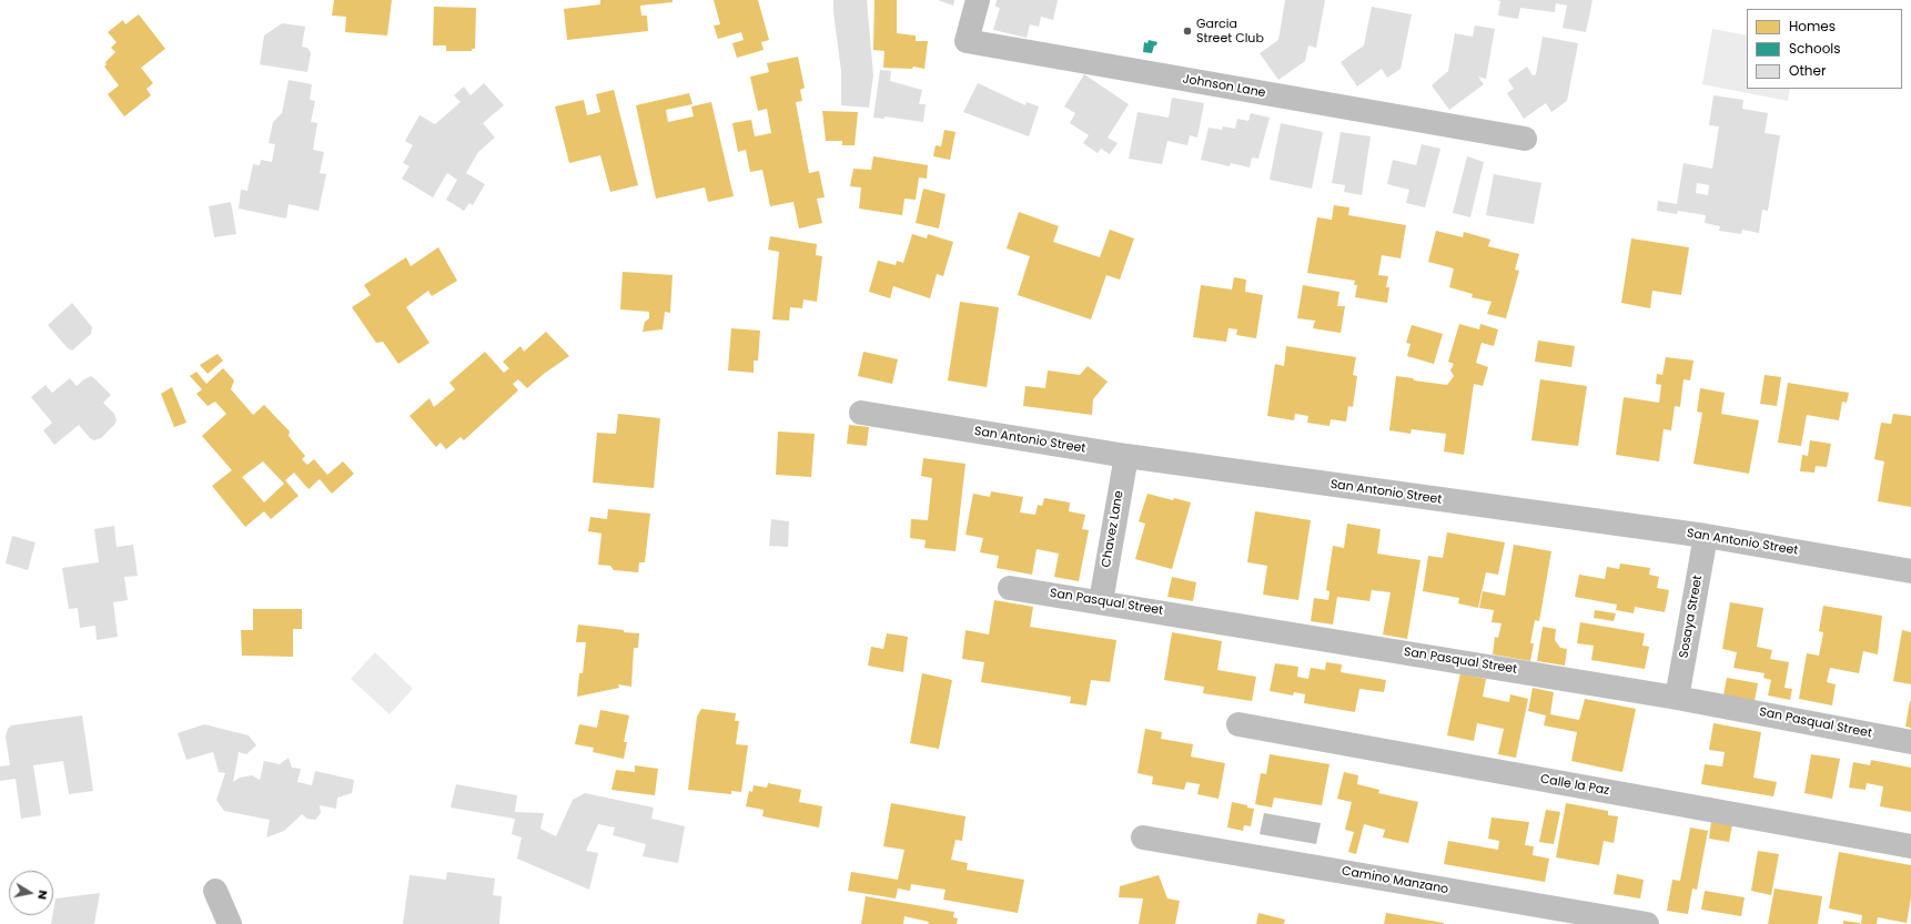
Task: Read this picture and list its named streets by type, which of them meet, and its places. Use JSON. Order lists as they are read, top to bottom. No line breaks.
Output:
{"streets":{"street":["Johnson Lane","San Antonio Street","Chavez Lane","San Pasqual Street","Sosaya Street","Calle la Paz","Camino Manzano"]},"crossings":[["San Antonio Street","Chavez Lane"],["San Antonio Street","Sosaya Street"],["Chavez Lane","San Pasqual Street"],["San Pasqual Street","Sosaya Street"]],"places":["Garcia Street Club"],"legend":["Homes","Schools","Other"],"north":"right"}
